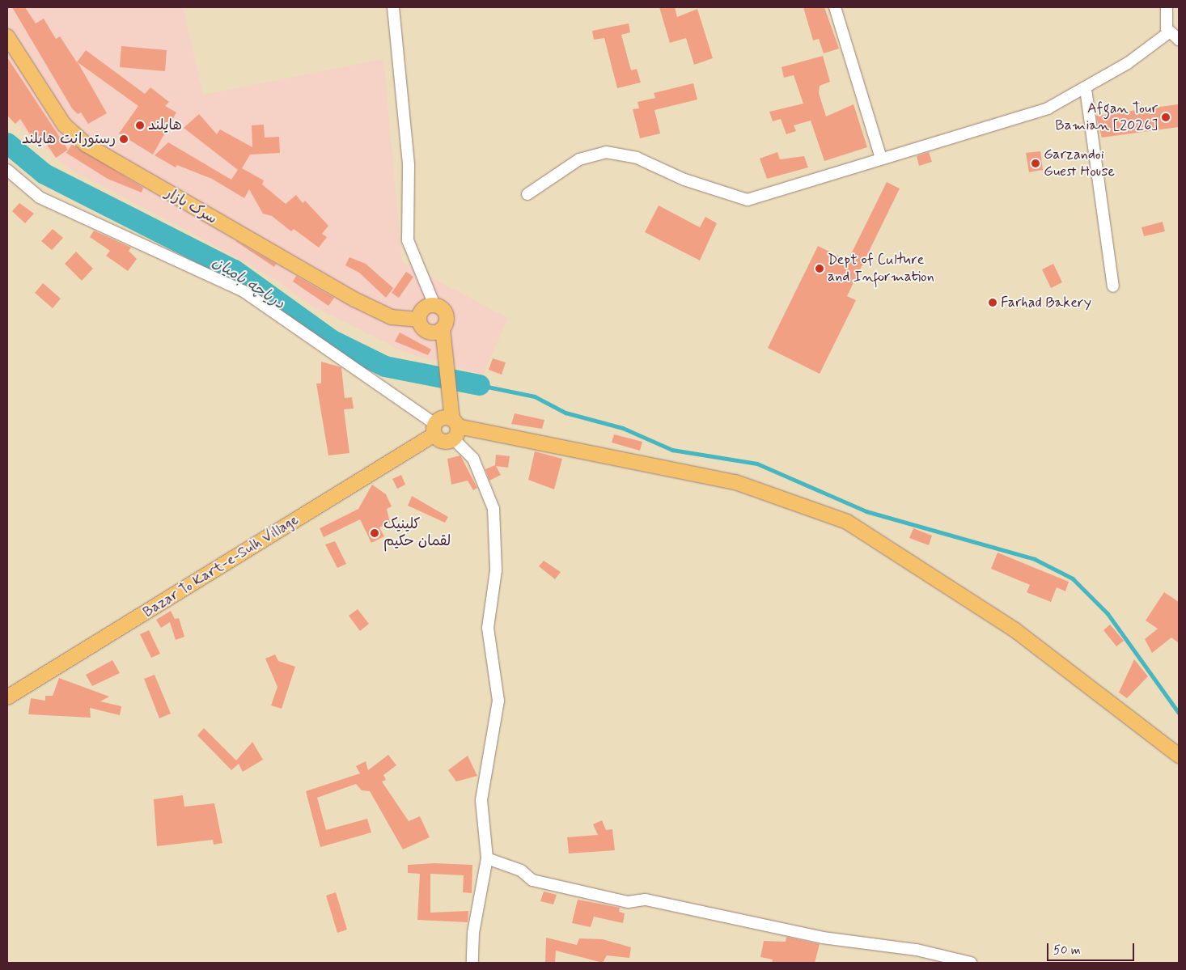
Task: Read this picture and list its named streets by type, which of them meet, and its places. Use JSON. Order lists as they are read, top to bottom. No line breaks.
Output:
{"streets":{"main road":["سرک بازار","Bazar To Kart-e-Sulh Village"]},"water":["دریاچه بامیان"],"places":["Afgan Tour Bamian [2026]","هایلند","رستورانت هایلند","Garzandoi Guest House","Dept of Culture and Information","Farhad Bakery","کلینیک لقمان حکیم"],"scale_bar":"50 m"}
